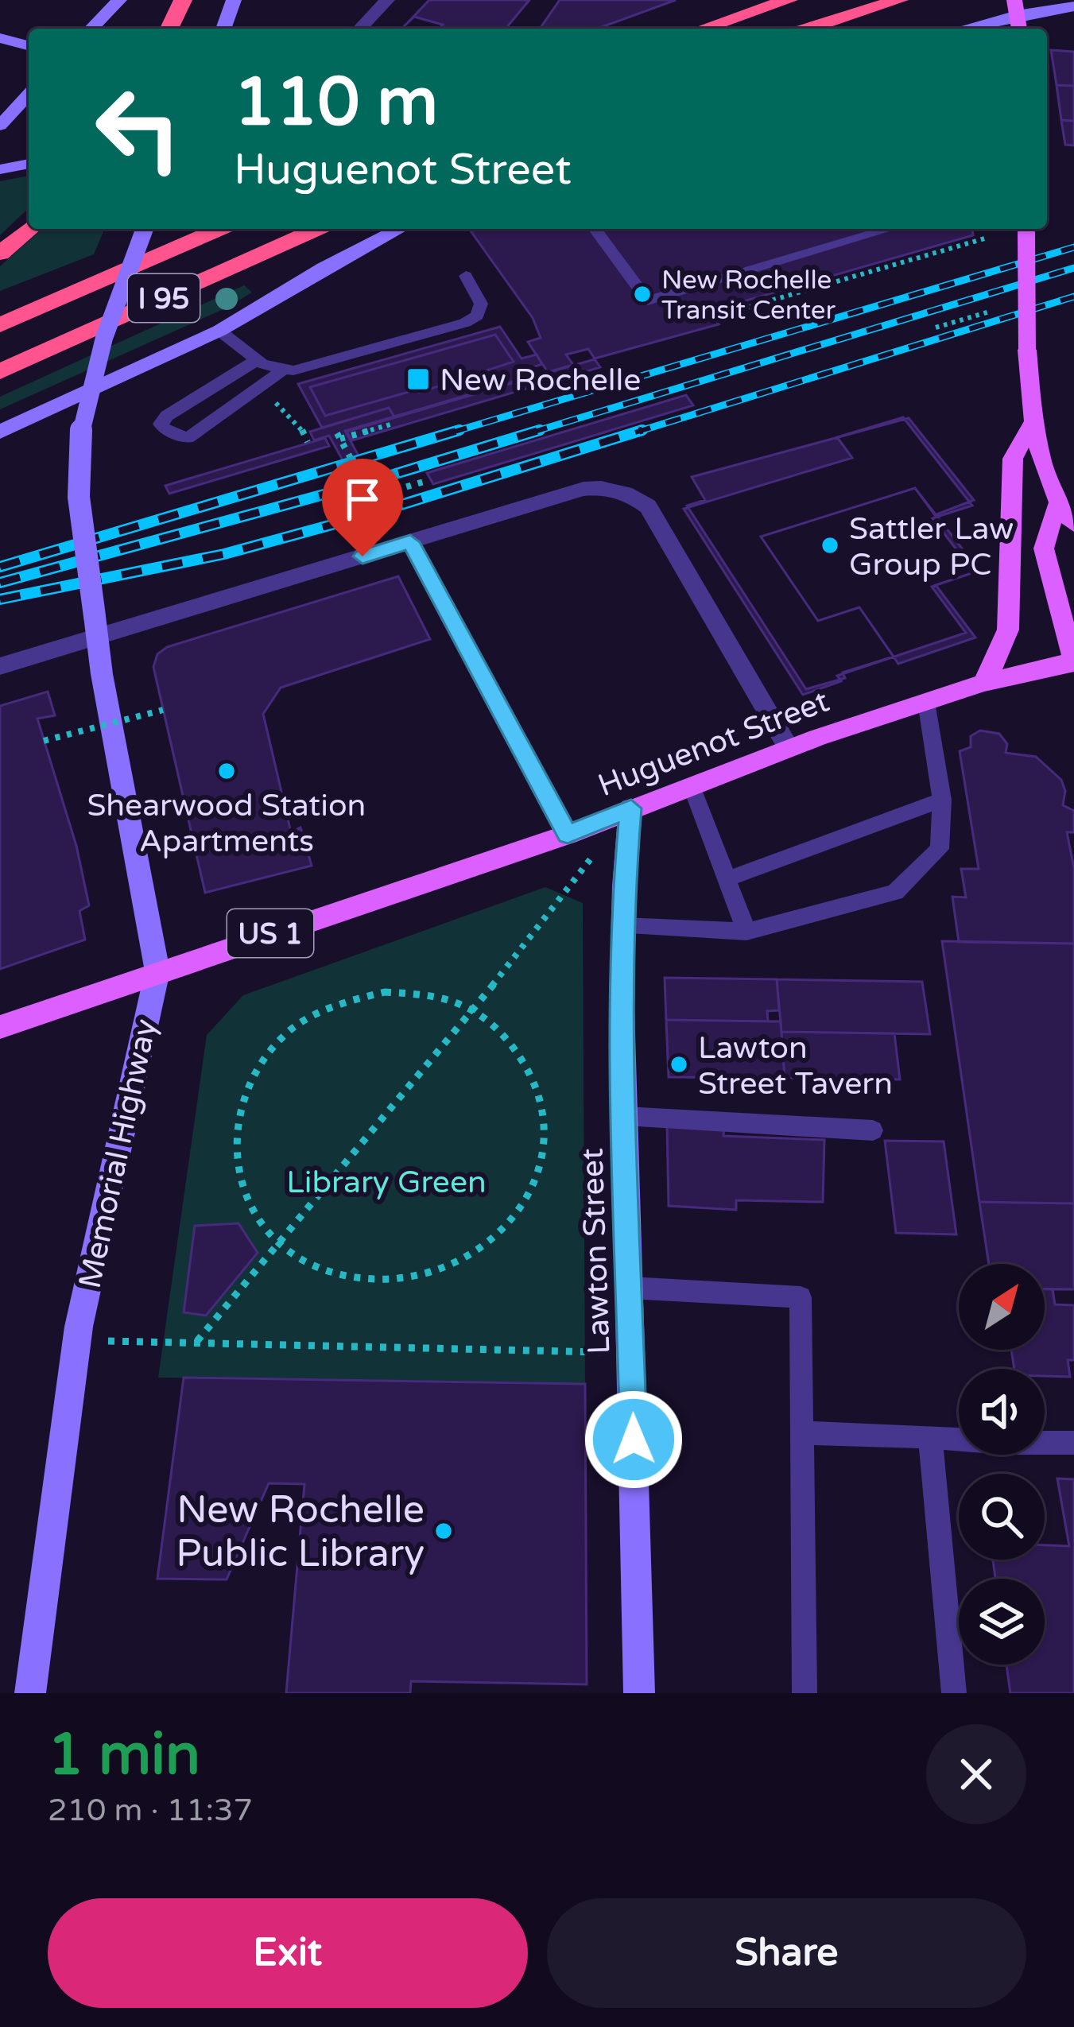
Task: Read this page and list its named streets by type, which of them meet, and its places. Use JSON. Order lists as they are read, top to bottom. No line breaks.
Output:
{"streets":{"highway":["I 95"],"main road":["Huguenot Street","US 1","Memorial Highway","Lawton Street"]},"crossings":[["Huguenot Street","Memorial Highway"],["Huguenot Street","Lawton Street"]],"parks":["Library Green"],"places":{"other":["New Rochelle Transit Center","Sattler Law Group PC","Shearwood Station Apartments","Lawton Street Tavern","New Rochelle Public Library"],"transit":["New Rochelle"]},"north":"top right","page":{"turn":["110 m","Huguenot Street"],"heading":["1 min","210 m · 11:37"],"buttons":["Exit","Share"]}}
